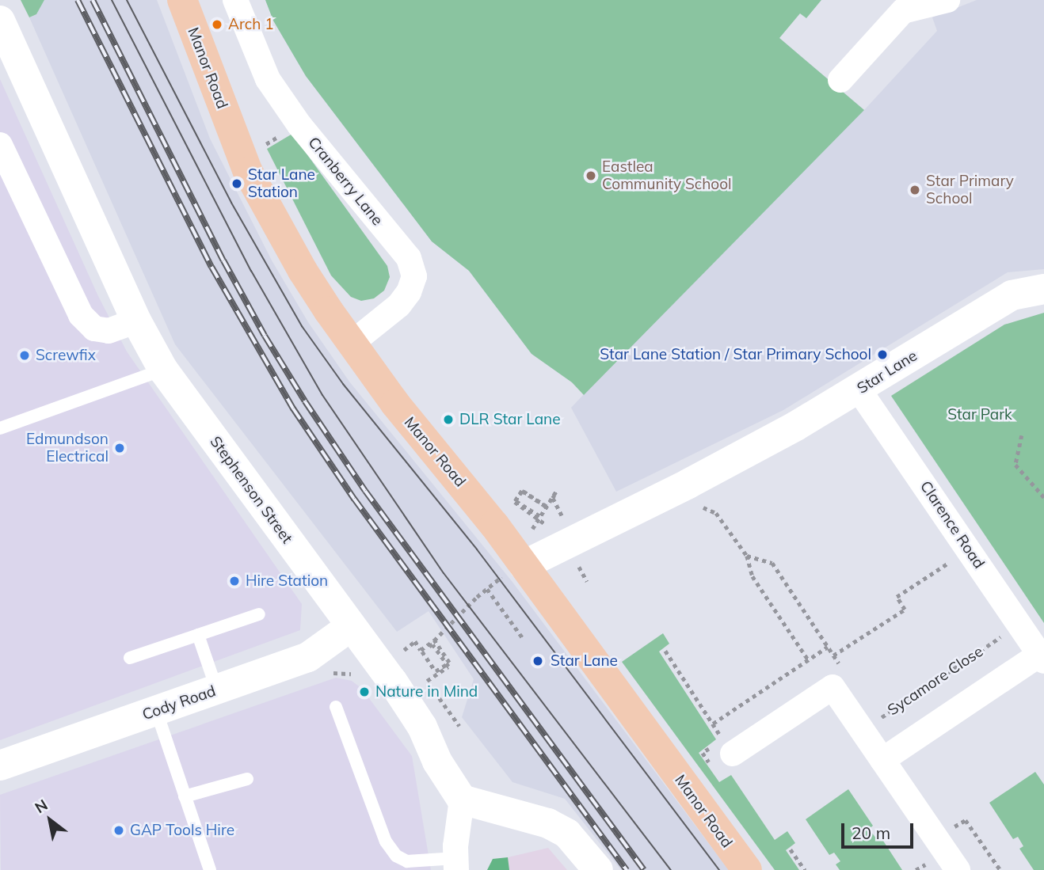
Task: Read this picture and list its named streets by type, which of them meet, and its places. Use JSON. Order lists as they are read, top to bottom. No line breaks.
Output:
{"streets":{"main road":["Manor Road","Star Lane","Stephenson Street","Cody Road"],"street":["Cranberry Lane","Clarence Road"],"path":["Sycamore Close"]},"crossings":[["Manor Road","Cranberry Lane"],["Manor Road","Star Lane"],["Star Lane","Clarence Road"],["Stephenson Street","Cody Road"]],"parks":["Star Park"],"places":["Arch 1","Eastlea Community School","Star Lane Station","Star Primary School","Star Lane Station / Star Primary School","Screwfix","DLR Star Lane","Edmundson Electrical","Hire Station","Star Lane","Nature in Mind","GAP Tools Hire"],"scale_bar":"20 m","north":"top left"}
